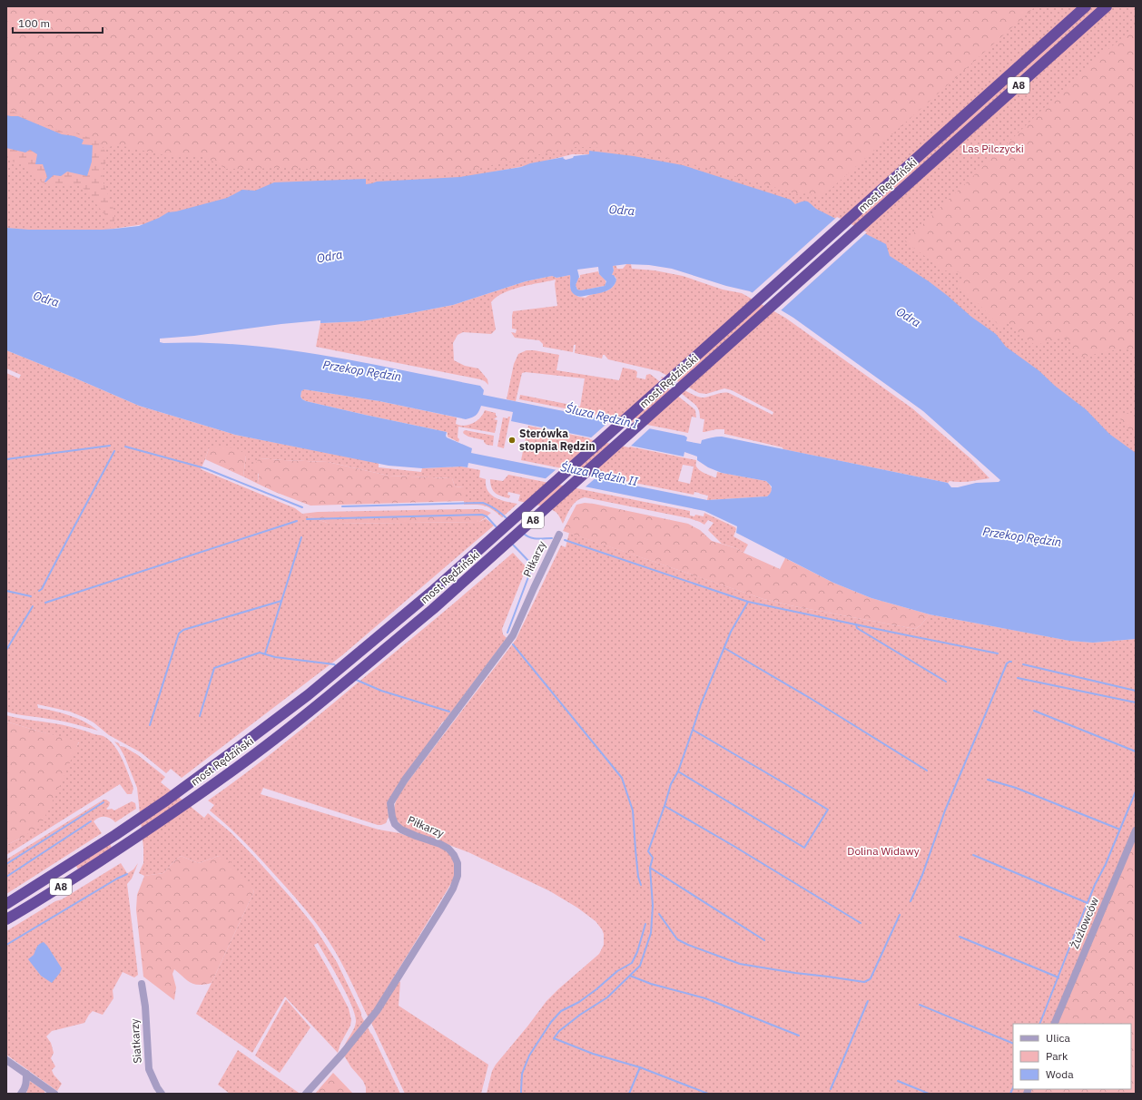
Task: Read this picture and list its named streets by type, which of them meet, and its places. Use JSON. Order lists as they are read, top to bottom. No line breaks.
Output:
{"streets":{"highway":["A8","most Rędziński"],"street":["Piłkarzy","Żużlowców","Siatkarzy"]},"water":["Odra","Przekop Rędzin","Śluza Rędzin I","Śluza Rędzin II"],"parks":["Las Pilczycki","Dolina Widawy"],"places":["Sterówka stopnia Rędzin"],"legend":["Ulica","Park","Woda"],"scale_bar":"100 m"}
